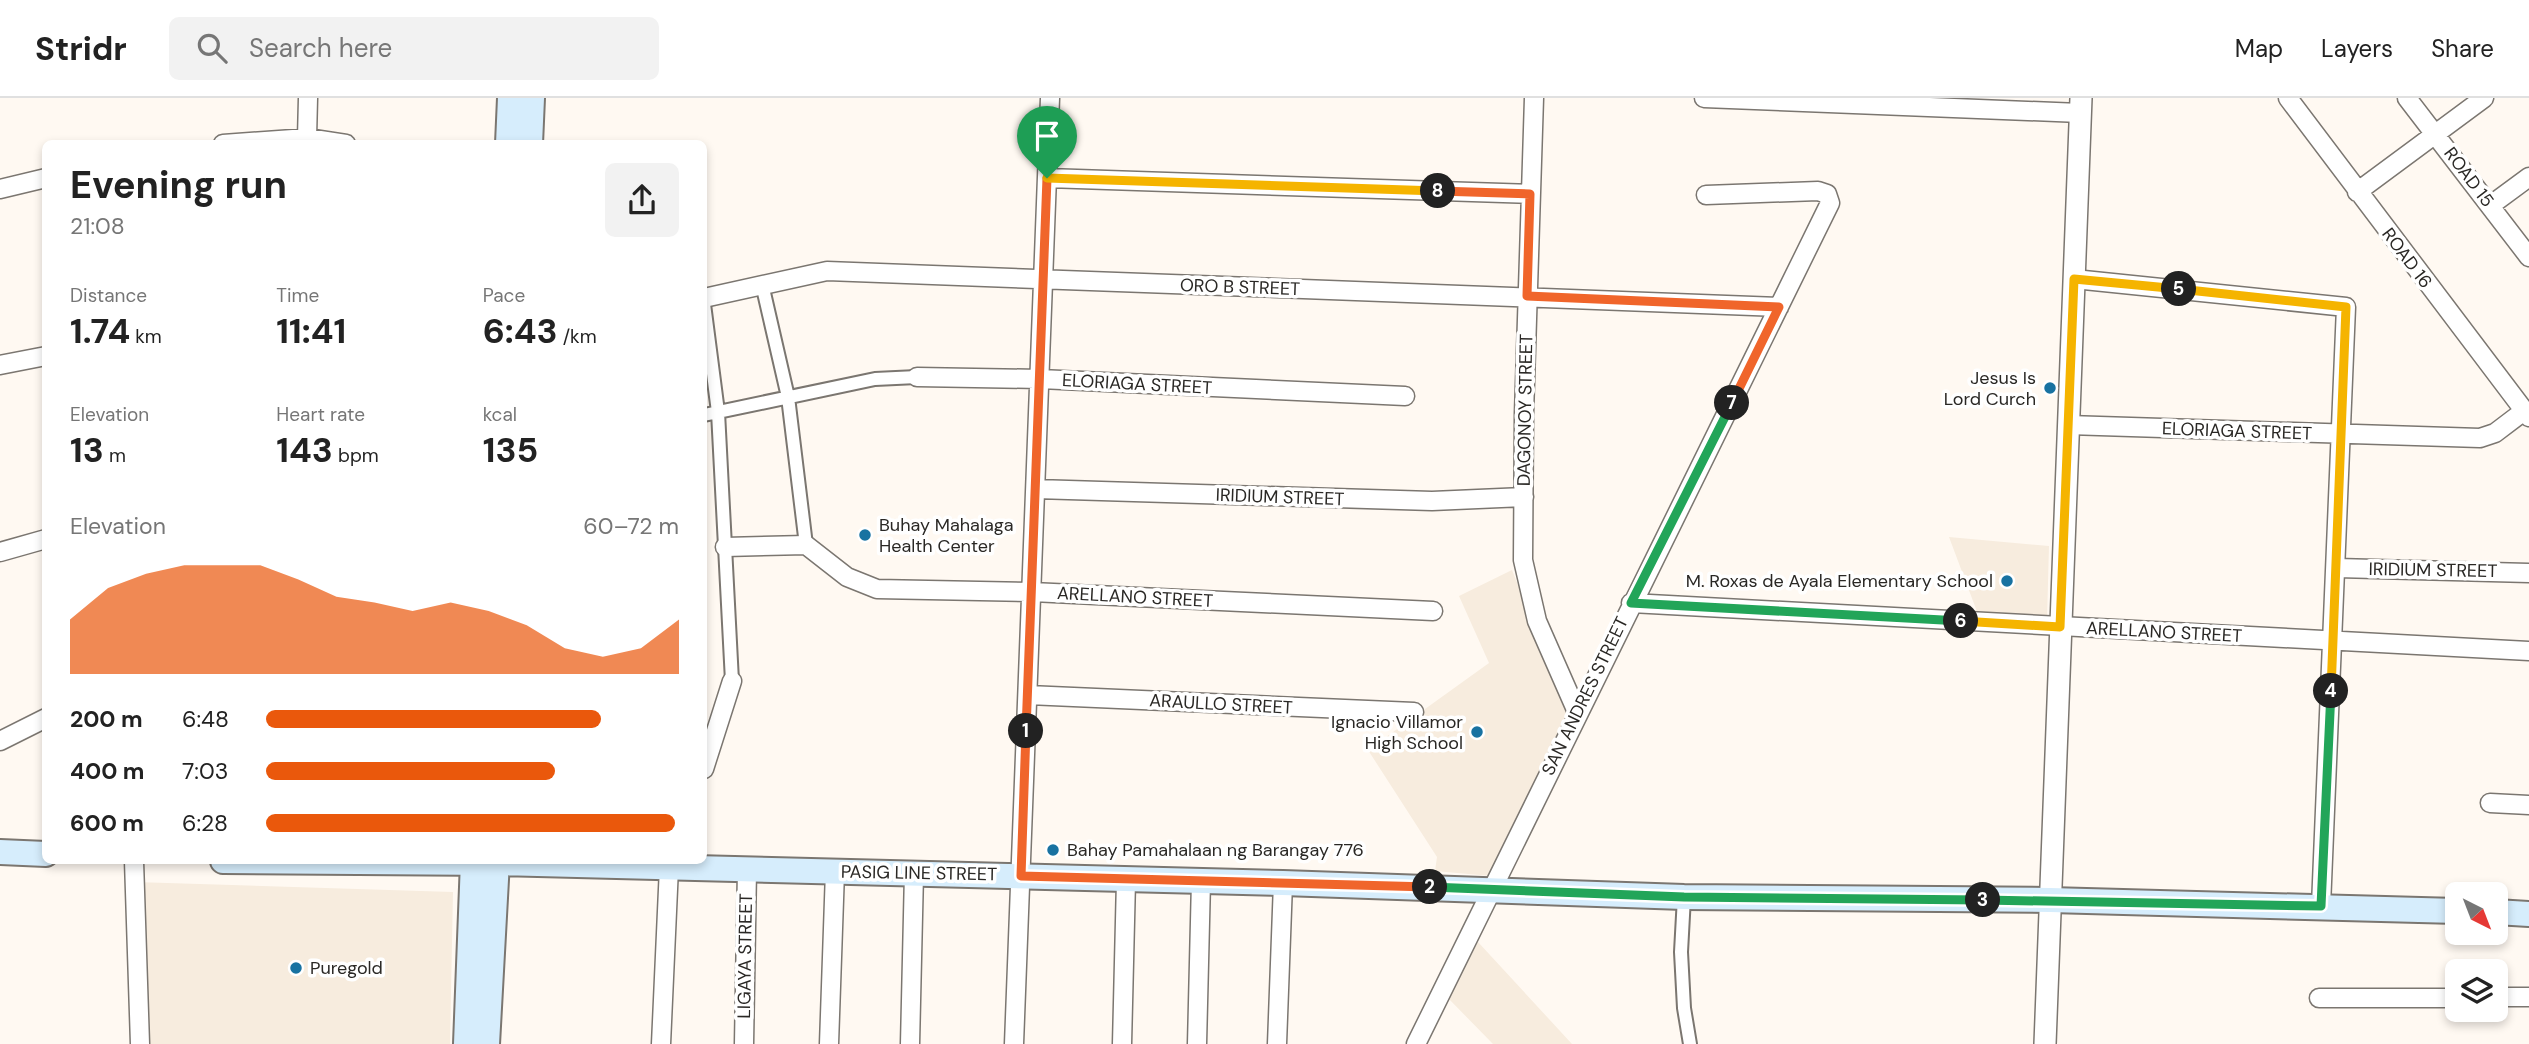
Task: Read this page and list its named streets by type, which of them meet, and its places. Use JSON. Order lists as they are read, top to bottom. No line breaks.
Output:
{"streets":{"main road":["PASIG LINE STREET"],"street":["ROAD 15","ROAD 16","ORO B STREET","ELORIAGA STREET","DAGONOY STREET","IRIDIUM STREET","ARELLANO STREET","SAN ANDRES STREET","ARAULLO STREET","LIGAYA STREET"]},"crossings":[["ROAD 16","ELORIAGA STREET"],["ORO B STREET","DAGONOY STREET"],["ORO B STREET","SAN ANDRES STREET"],["DAGONOY STREET","IRIDIUM STREET"],["DAGONOY STREET","SAN ANDRES STREET"],["ARELLANO STREET","SAN ANDRES STREET"],["SAN ANDRES STREET","PASIG LINE STREET"],["PASIG LINE STREET","LIGAYA STREET"]],"places":["Jesus Is Lord Curch","Buhay Mahalaga Health Center","M. Roxas de Ayala Elementary School","Ignacio Villamor High School","Bahay Pamahalaan ng Barangay 776","Puregold"],"north":"bottom right","page":{"header":"Stridr","search":"Search here","nav":["Map","Layers","Share"],"heading":["Evening run","21:08"],"pins":["8","5","7","6","4","1","2","3"],"stats":[["Distance","1.74 km"],["Time","11:41"],["Pace","6:43 /km"],["Elevation","13 m"],["Heart rate","143 bpm"],["kcal","135"]],"chart":["Elevation","60–72 m"],"list":[{"name":"200 m","note":"6:48"},{"name":"400 m","note":"7:03"},{"name":"600 m","note":"6:28"}]}}
